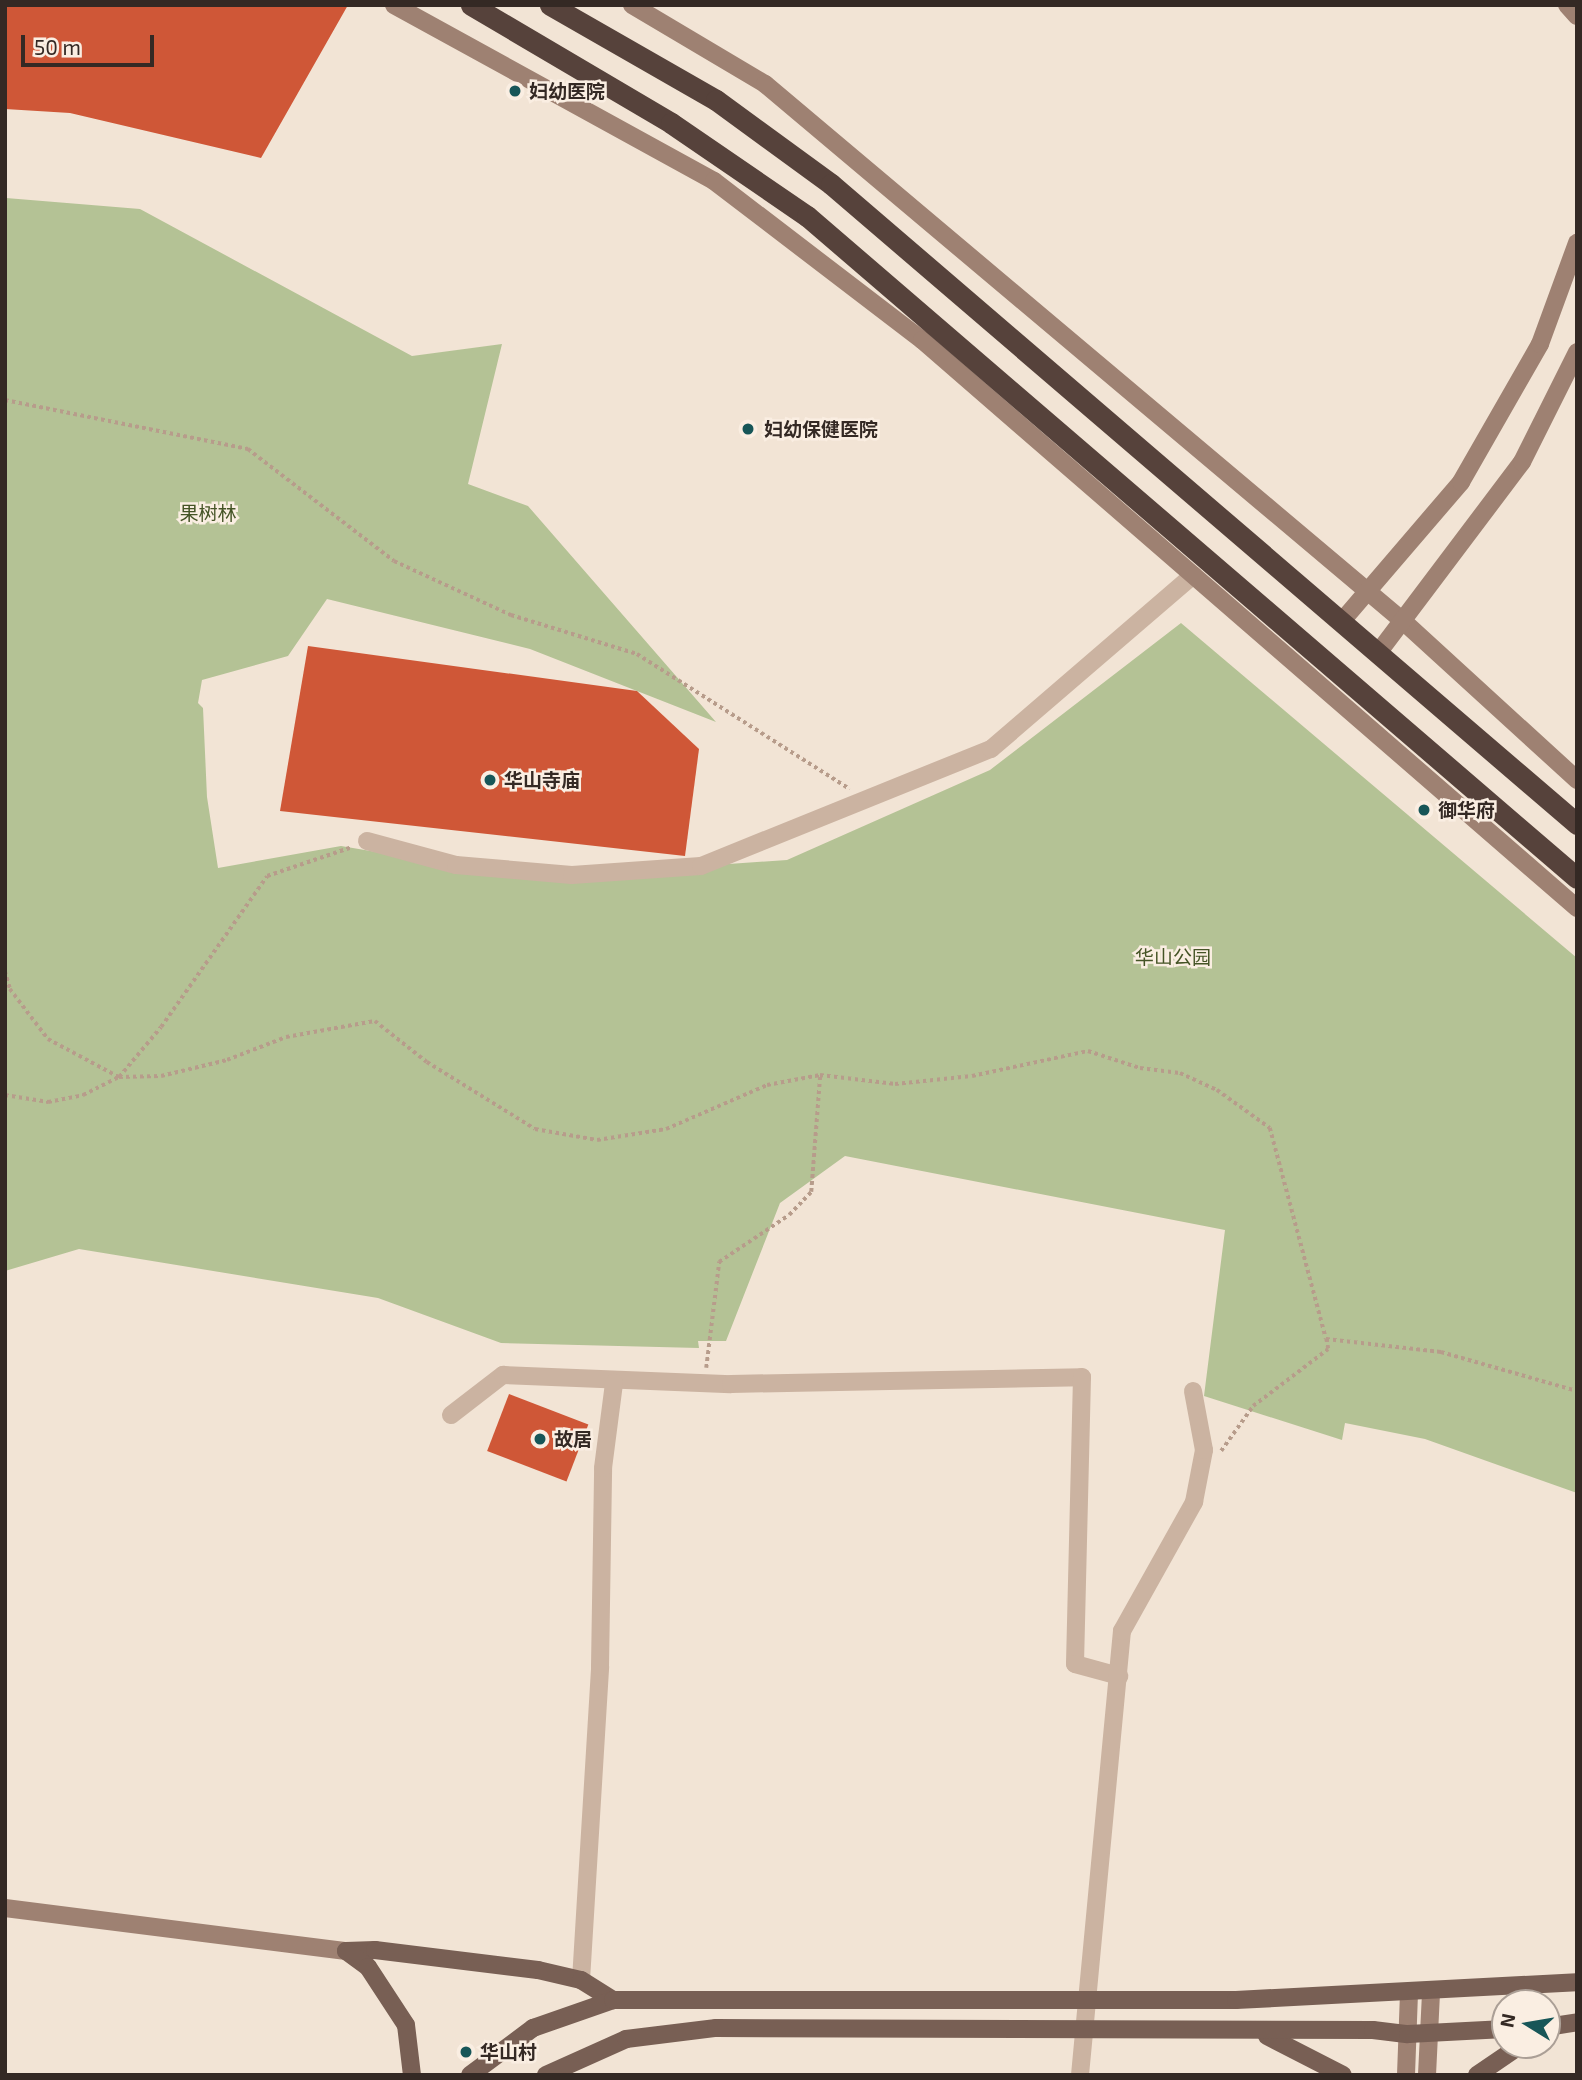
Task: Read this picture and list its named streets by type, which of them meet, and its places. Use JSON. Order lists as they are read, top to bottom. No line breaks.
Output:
{"parks":["果树林","华山公园"],"places":["妇幼医院","妇幼保健医院","华山寺庙","御华府","故居","华山村"],"scale_bar":"50 m","north":"left"}
